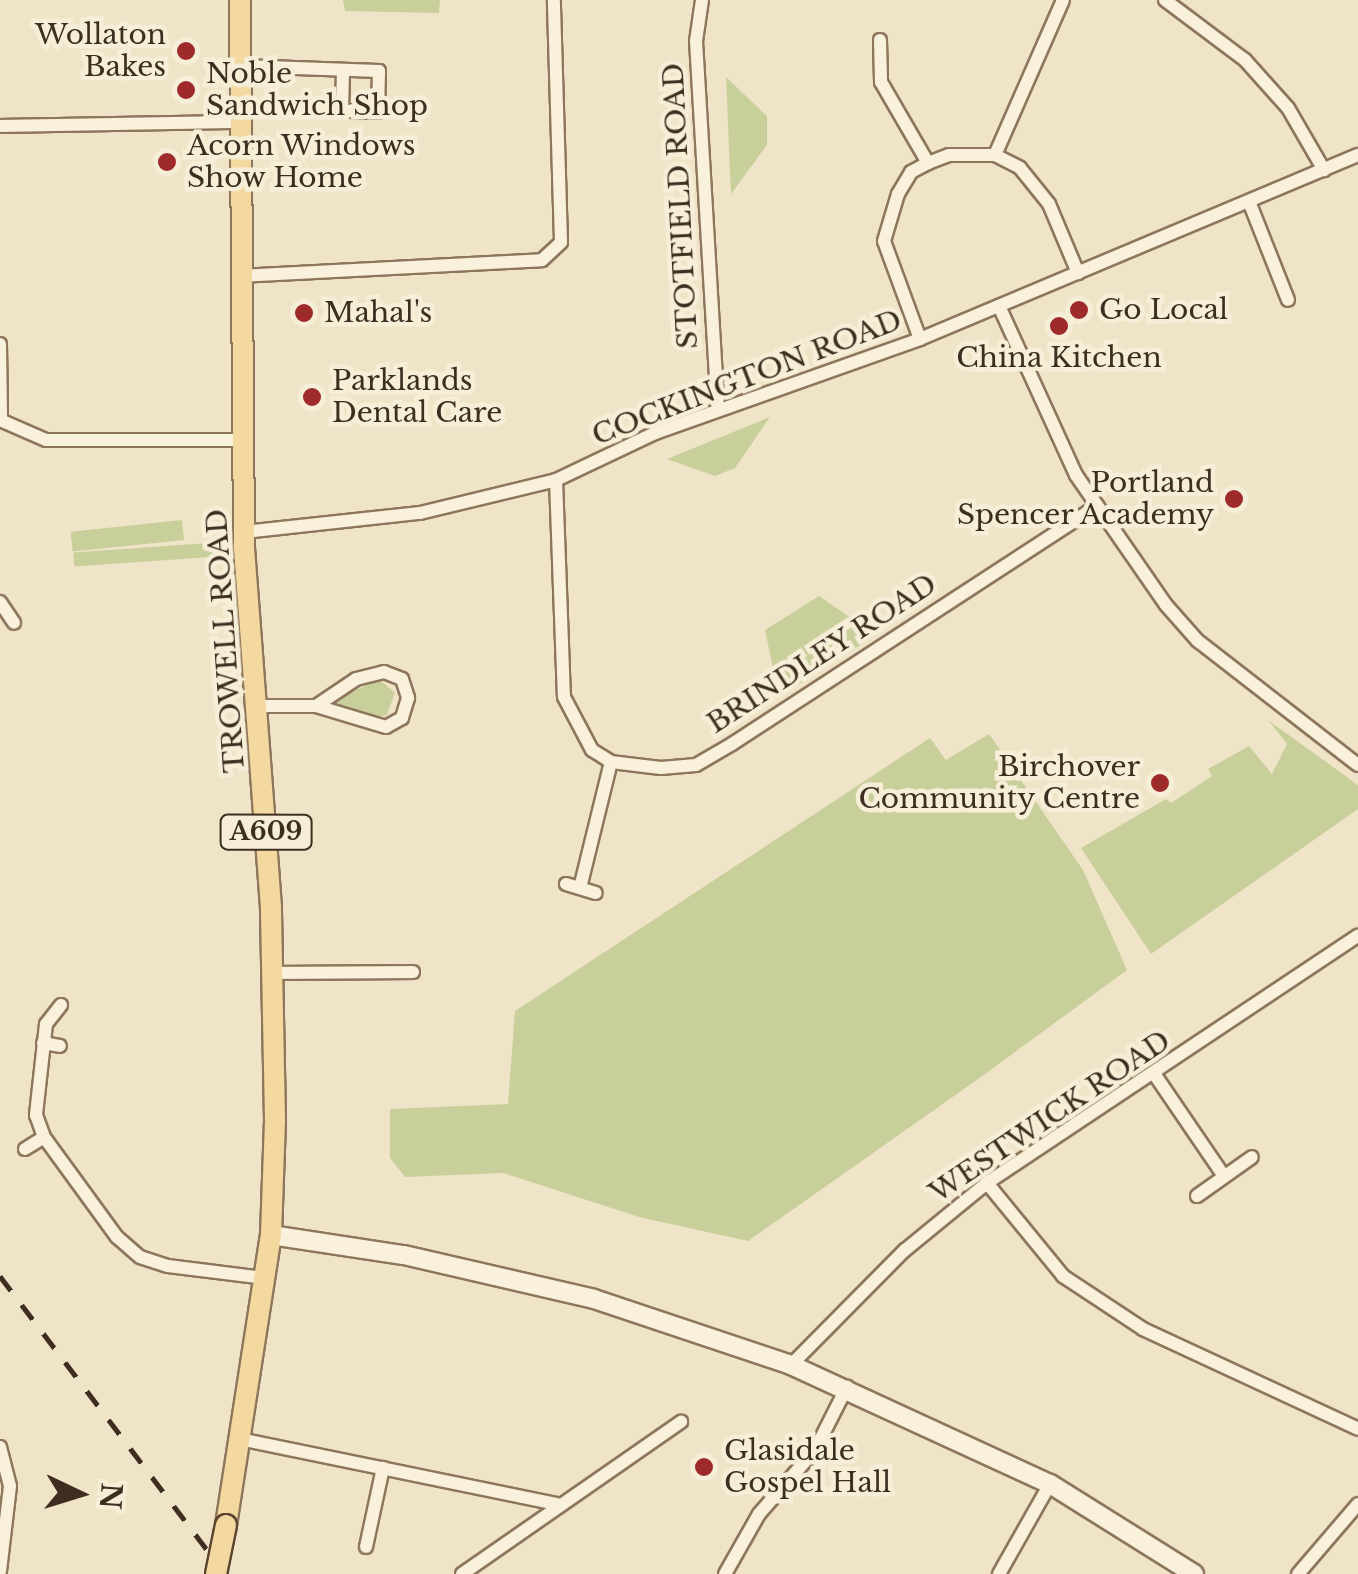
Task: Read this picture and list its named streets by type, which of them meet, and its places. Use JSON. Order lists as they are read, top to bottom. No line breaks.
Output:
{"streets":{"main road":["TROWELL ROAD","A609"],"street":["STOTFIELD ROAD","COCKINGTON ROAD","BRINDLEY ROAD","WESTWICK ROAD"]},"crossings":[["STOTFIELD ROAD","COCKINGTON ROAD"],["COCKINGTON ROAD","TROWELL ROAD"]],"places":["Wollaton Bakes","Noble Sandwich Shop","Acorn Windows Show Home","Go Local","Mahal's","China Kitchen","Parklands Dental Care","Portland Spencer Academy","Birchover Community Centre","Glasidale Gospel Hall"],"north":"right"}
